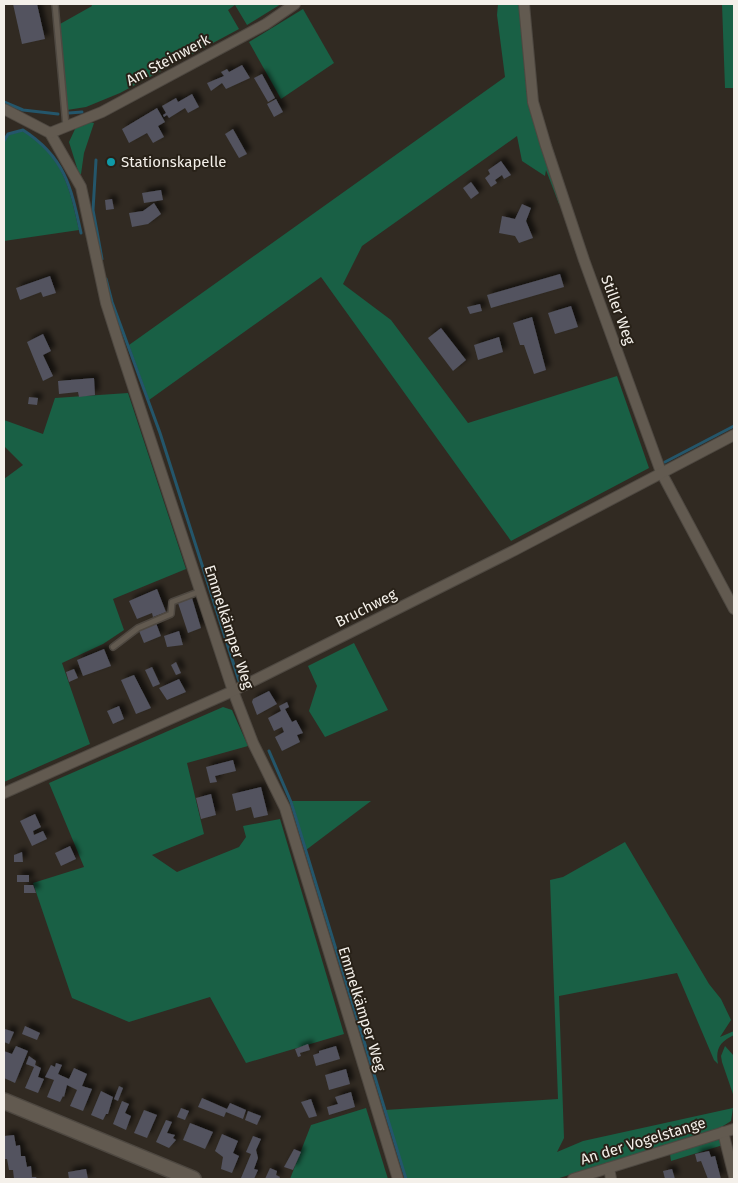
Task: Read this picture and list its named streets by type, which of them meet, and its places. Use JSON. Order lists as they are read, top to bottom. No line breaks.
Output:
{"streets":{"street":["Am Steinwerk","Stiller Weg","Bruchweg","Emmelkämper Weg","An der Vogelstange"]},"crossings":[["Am Steinwerk","Emmelkämper Weg"],["Stiller Weg","Bruchweg"],["Bruchweg","Emmelkämper Weg"]],"places":["Stationskapelle"]}
